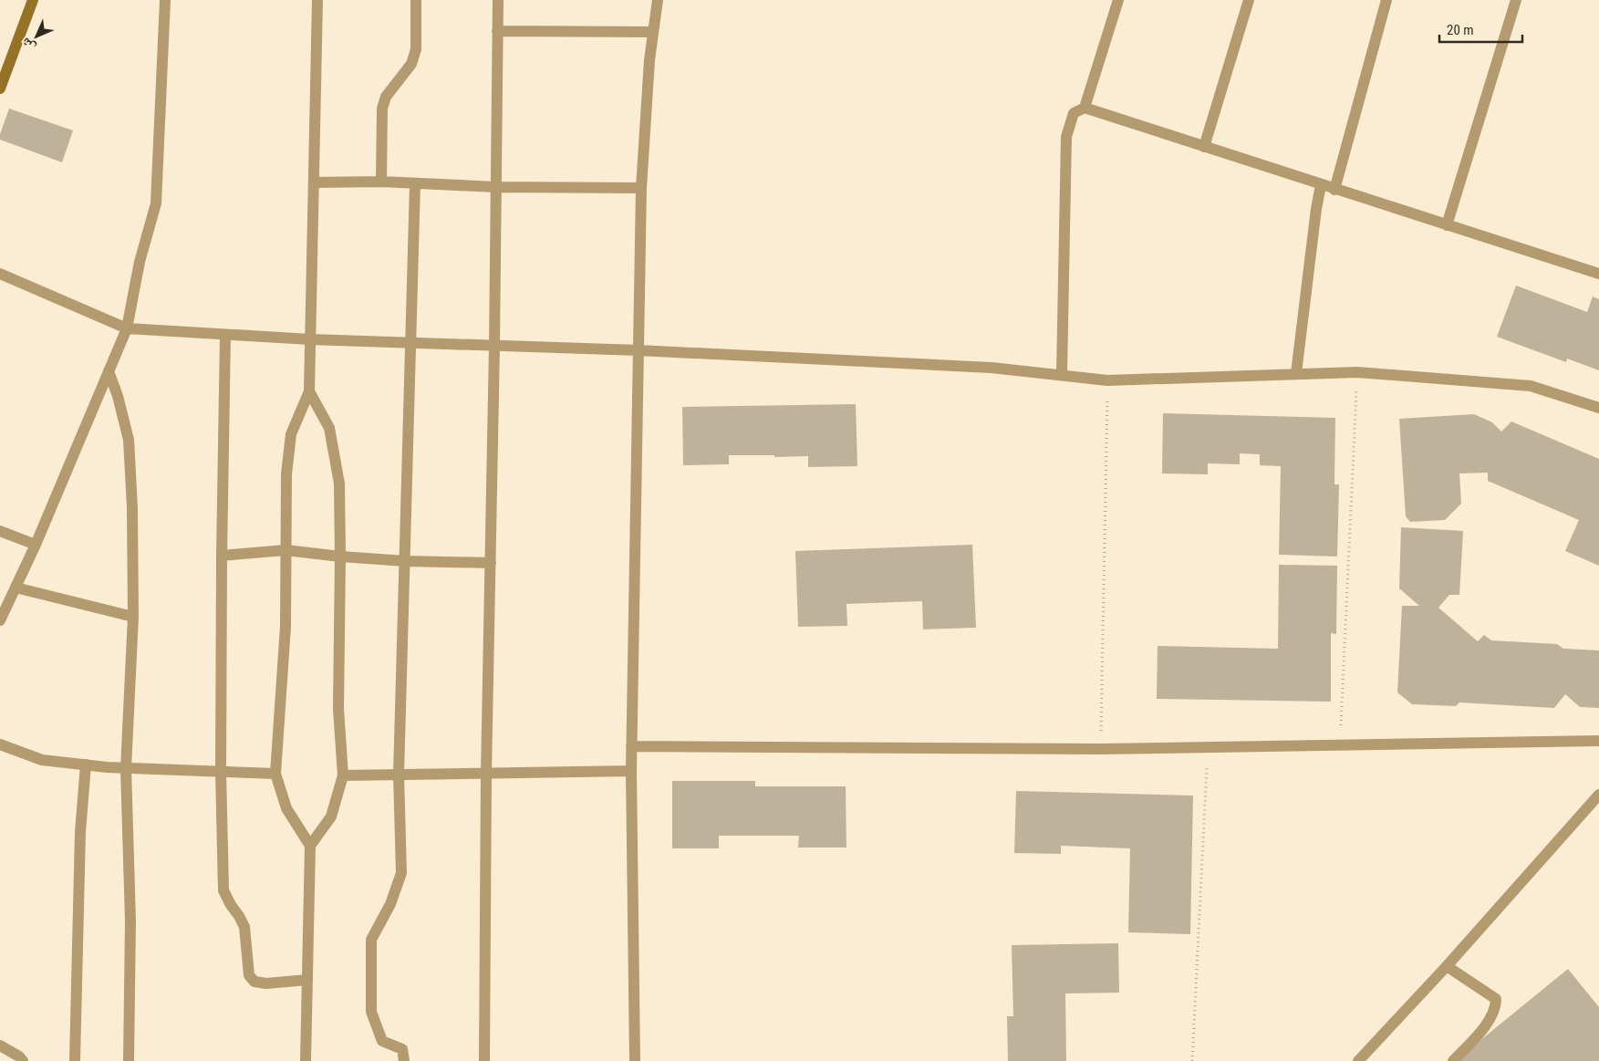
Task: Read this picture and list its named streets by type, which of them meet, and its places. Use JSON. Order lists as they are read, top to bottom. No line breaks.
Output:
{"scale_bar":"20 m","north":"bottom left"}
